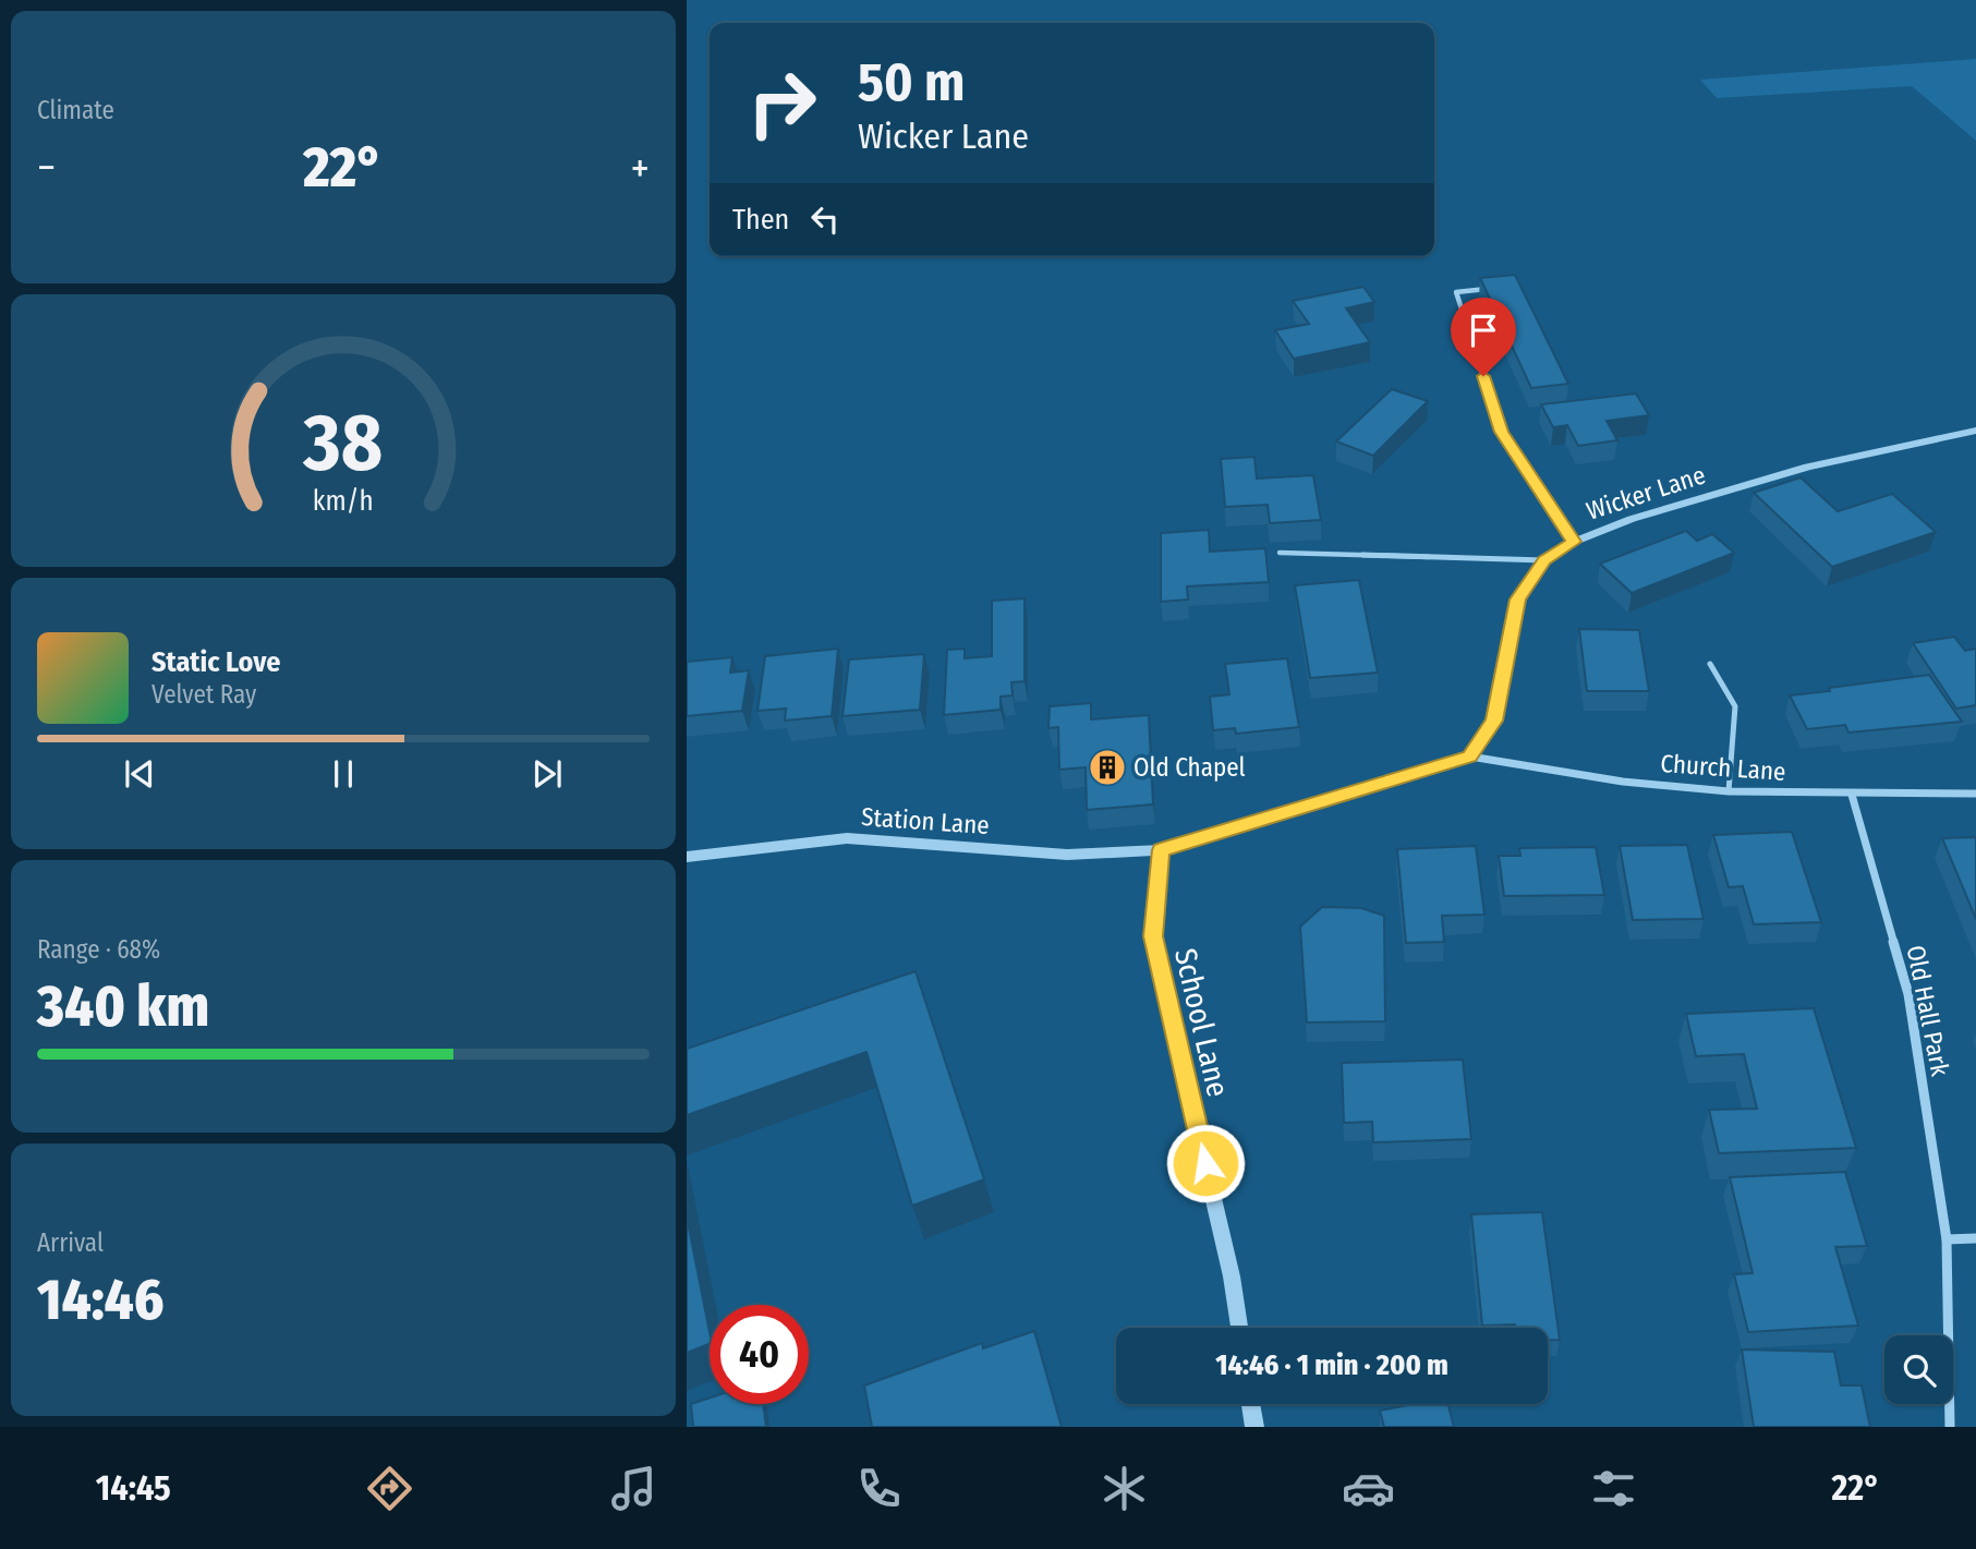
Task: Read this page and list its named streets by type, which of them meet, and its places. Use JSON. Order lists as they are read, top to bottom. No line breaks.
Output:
{"streets":{"street":["Wicker Lane","Church Lane","Station Lane","Old Hall Park","School Lane"]},"crossings":[["Wicker Lane","Church Lane"],["Church Lane","Old Hall Park"],["Station Lane","School Lane"]],"places":{"building":["Old Chapel"]},"page":{"tile":["Climate",["Range · 68%","340 km"],["Arrival","14:46"]],"turn":["50 m","Wicker Lane"],"heat":["−","22°","+"],"then":"Then","song":["Static Love","Velvet Ray"],"limit":"40","trip":"14:46 · 1 min · 200 m","tabs":["14:45","22°"],"gauge":["38","km/h"]}}
